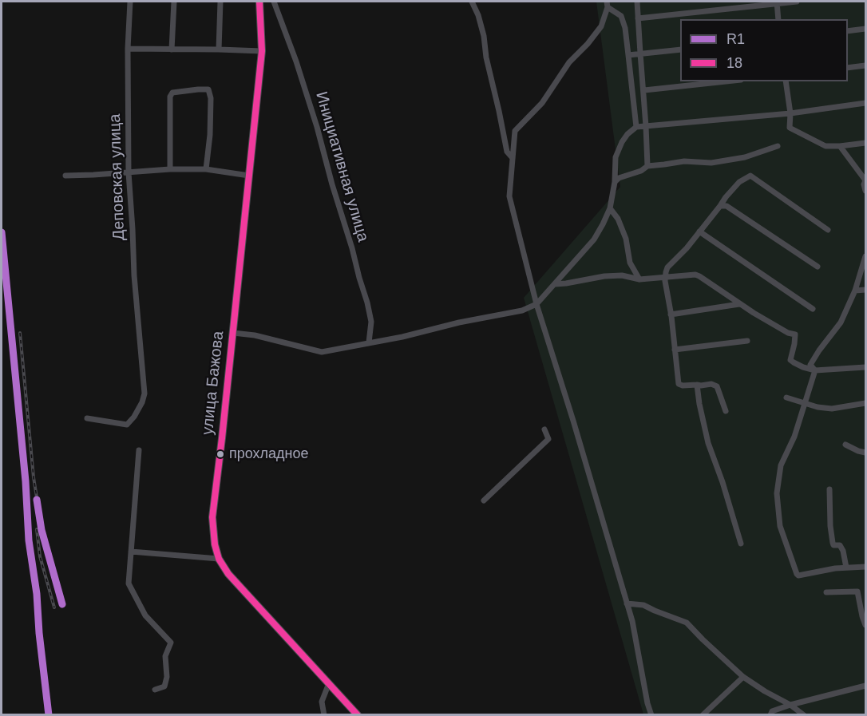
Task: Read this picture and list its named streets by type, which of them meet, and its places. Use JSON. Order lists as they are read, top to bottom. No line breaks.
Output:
{"streets":{"highway":["улица Бажова"],"street":["Инициативная улица","Деповская улица"]},"places":["прохладное"],"lines":["transit line 18","transit line R1"],"legend":["R1","18"]}
